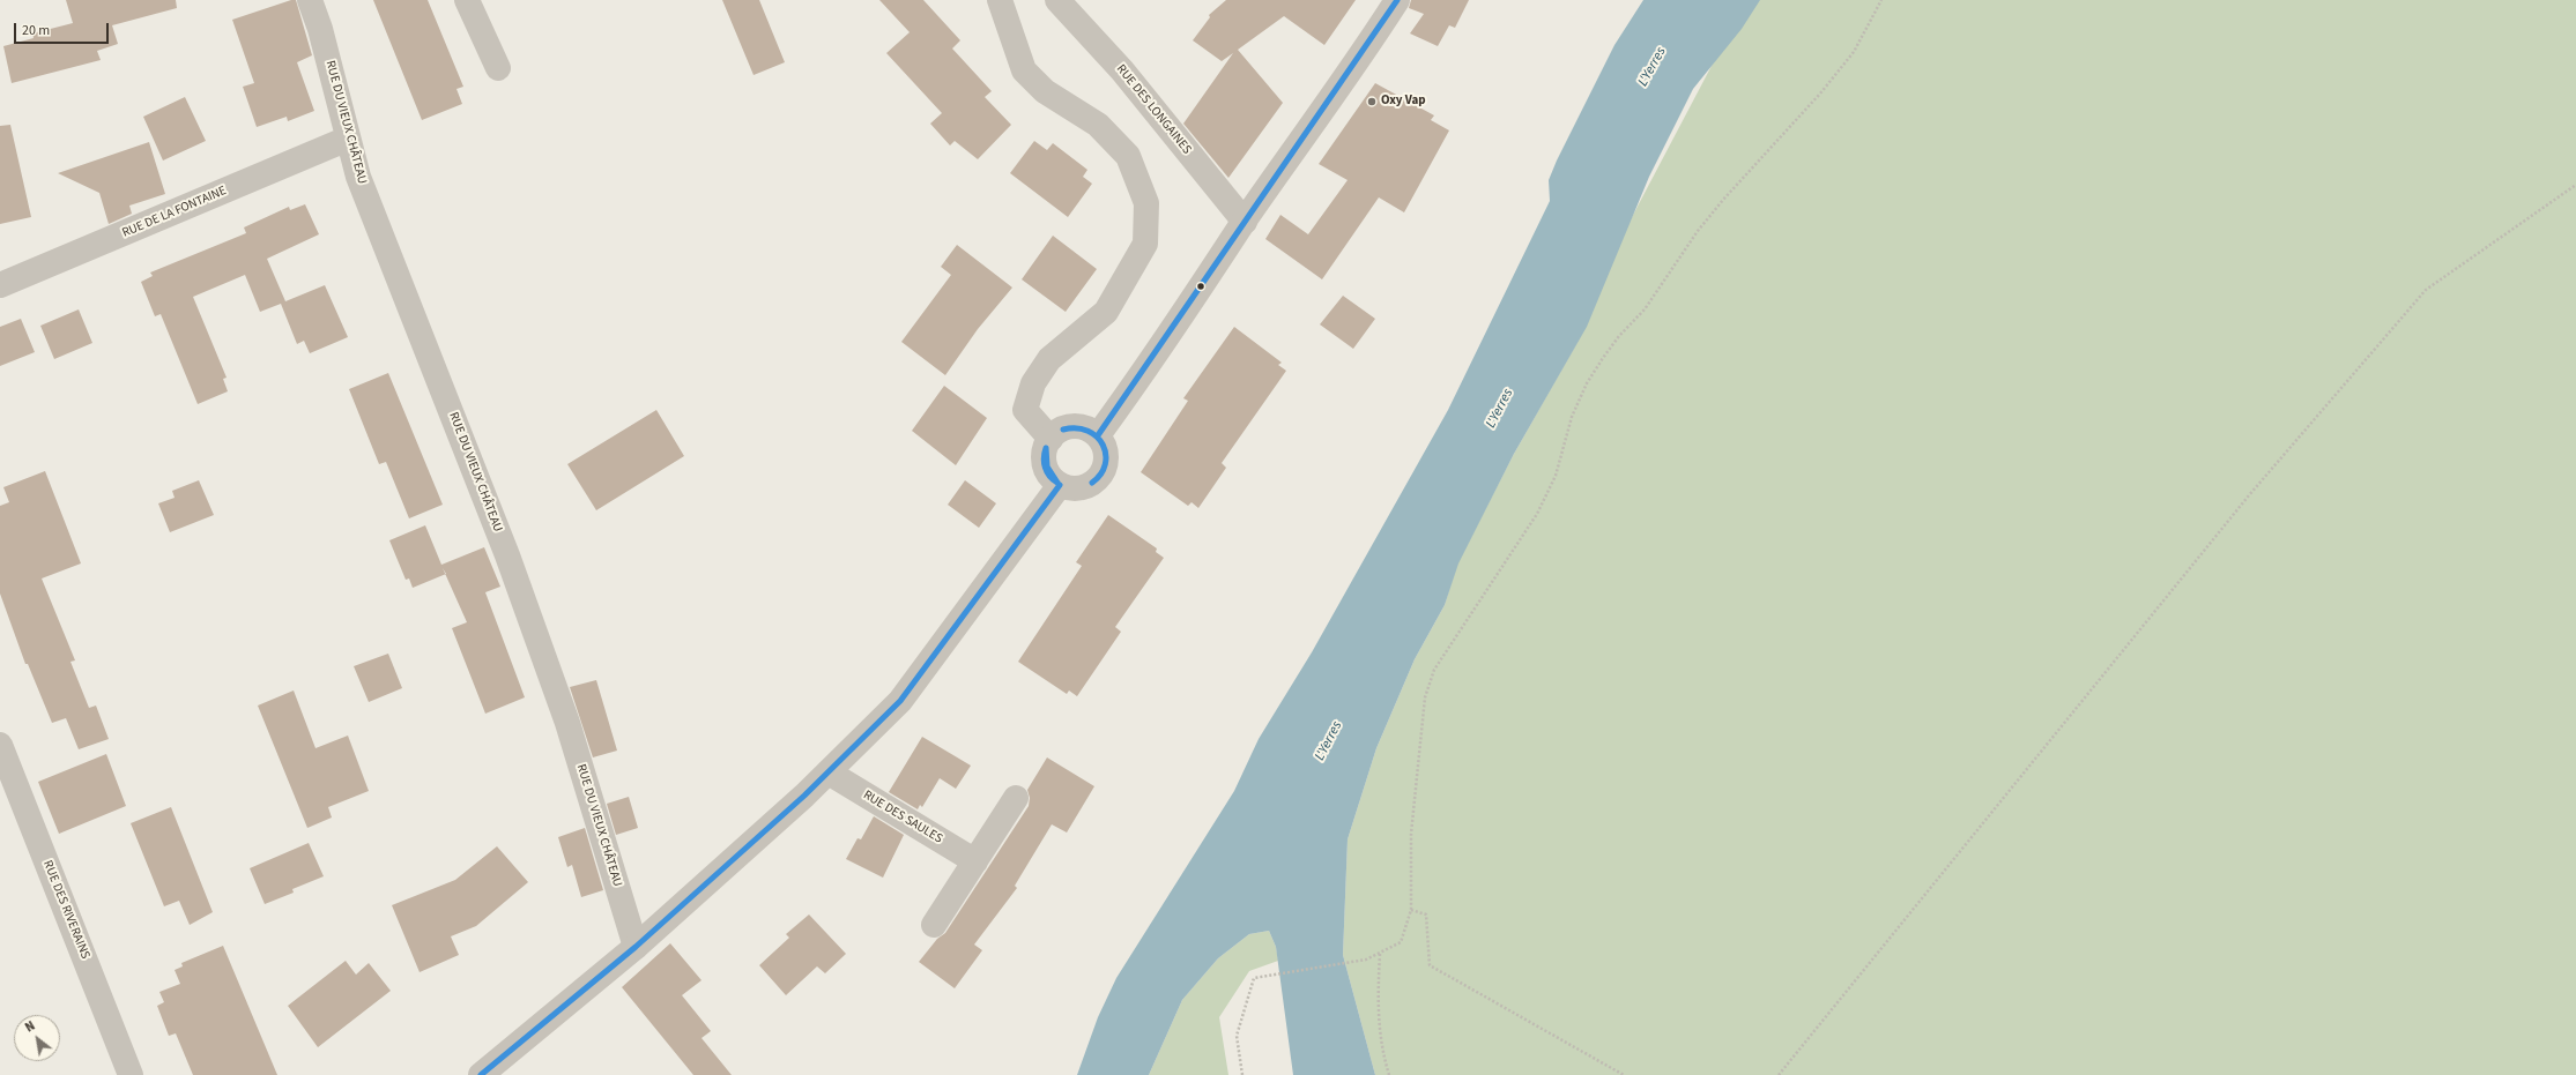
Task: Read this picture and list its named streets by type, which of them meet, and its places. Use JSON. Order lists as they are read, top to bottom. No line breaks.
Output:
{"streets":{"street":["RUE DES LONGAINES","RUE DU VIEUX CHÂTEAU","RUE DE LA FONTAINE","RUE DES SAULES","RUE DES RIVERAINS"]},"crossings":[["RUE DU VIEUX CHÂTEAU","RUE DE LA FONTAINE"]],"water":["L'Yerres"],"places":["Oxy Vap"],"scale_bar":"20 m","north":"top left"}
